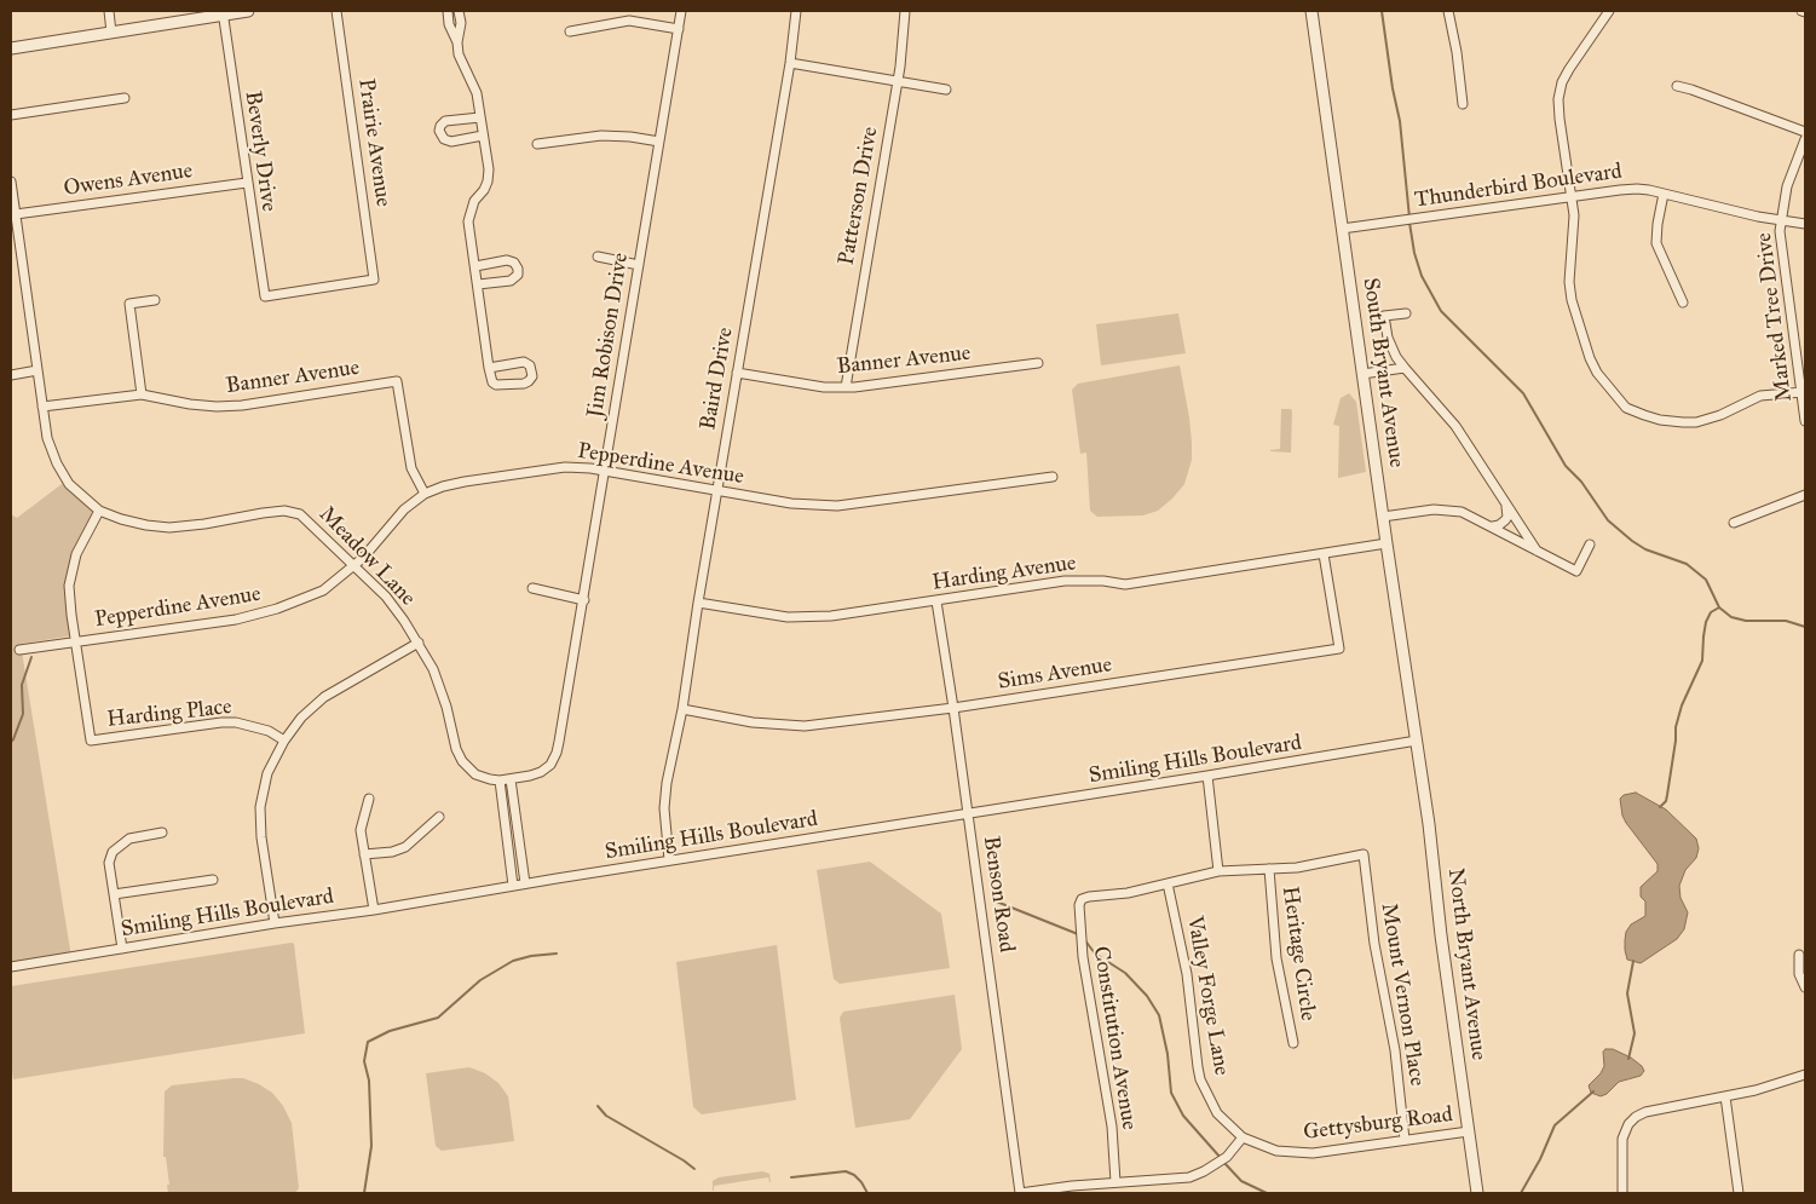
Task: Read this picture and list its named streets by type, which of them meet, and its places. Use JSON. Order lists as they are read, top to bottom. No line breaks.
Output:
{"streets":{"street":["Prairie Avenue","Beverly Drive","Owens Avenue","Thunderbird Boulevard","Patterson Drive","Marked Tree Drive","Jim Robison Drive","Banner Avenue","South Bryant Avenue","Baird Drive","Pepperdine Avenue","Meadow Lane","Harding Avenue","Sims Avenue","Harding Place","Smiling Hills Boulevard","Benson Road","Heritage Circle","North Bryant Avenue","Mount Vernon Place","Valley Forge Lane","Constitution Avenue","Gettysburg Road"]},"crossings":[["Prairie Avenue","Beverly Drive"],["Beverly Drive","Owens Avenue"],["Owens Avenue","Meadow Lane"],["Thunderbird Boulevard","Marked Tree Drive"],["Thunderbird Boulevard","South Bryant Avenue"],["Patterson Drive","Banner Avenue"],["Jim Robison Drive","Pepperdine Avenue"],["Jim Robison Drive","Meadow Lane"],["Banner Avenue","Baird Drive"],["Banner Avenue","Pepperdine Avenue"],["Banner Avenue","Meadow Lane"],["South Bryant Avenue","Harding Avenue"],["South Bryant Avenue","Smiling Hills Boulevard"],["South Bryant Avenue","North Bryant Avenue"],["Baird Drive","Pepperdine Avenue"],["Baird Drive","Harding Avenue"],["Baird Drive","Sims Avenue"],["Baird Drive","Smiling Hills Boulevard"],["Pepperdine Avenue","Meadow Lane"],["Pepperdine Avenue","Harding Place"],["Harding Avenue","Sims Avenue"],["Harding Avenue","Benson Road"],["Sims Avenue","Benson Road"],["Smiling Hills Boulevard","Benson Road"],["Smiling Hills Boulevard","North Bryant Avenue"],["Heritage Circle","Mount Vernon Place"],["North Bryant Avenue","Gettysburg Road"],["Mount Vernon Place","Gettysburg Road"],["Valley Forge Lane","Constitution Avenue"],["Valley Forge Lane","Gettysburg Road"]]}
